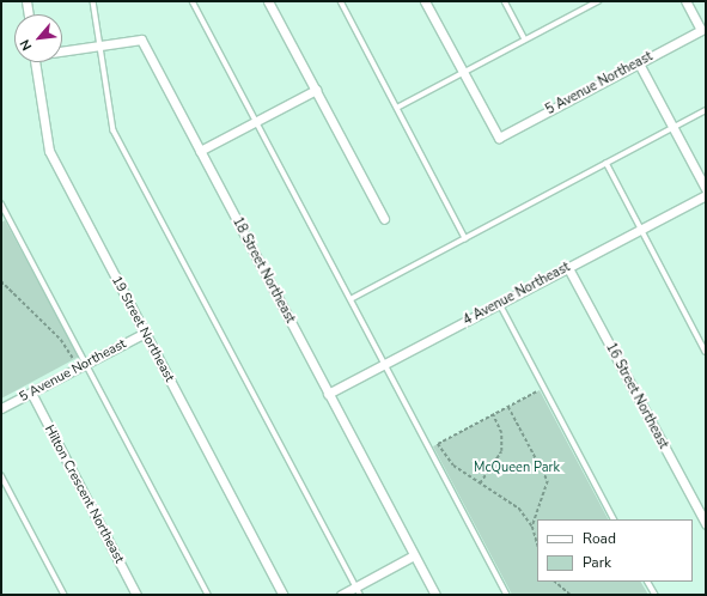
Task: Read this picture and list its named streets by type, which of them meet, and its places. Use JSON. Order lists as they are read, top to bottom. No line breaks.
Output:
{"streets":{"street":["5 Avenue Northeast","18 Street Northeast","4 Avenue Northeast","19 Street Northeast","16 Street Northeast","Hilton Crescent Northeast"]},"crossings":[["5 Avenue Northeast","19 Street Northeast"],["5 Avenue Northeast","Hilton Crescent Northeast"],["18 Street Northeast","4 Avenue Northeast"],["4 Avenue Northeast","16 Street Northeast"]],"parks":["McQueen Park"],"legend":["Road","Park"],"north":"bottom left"}
